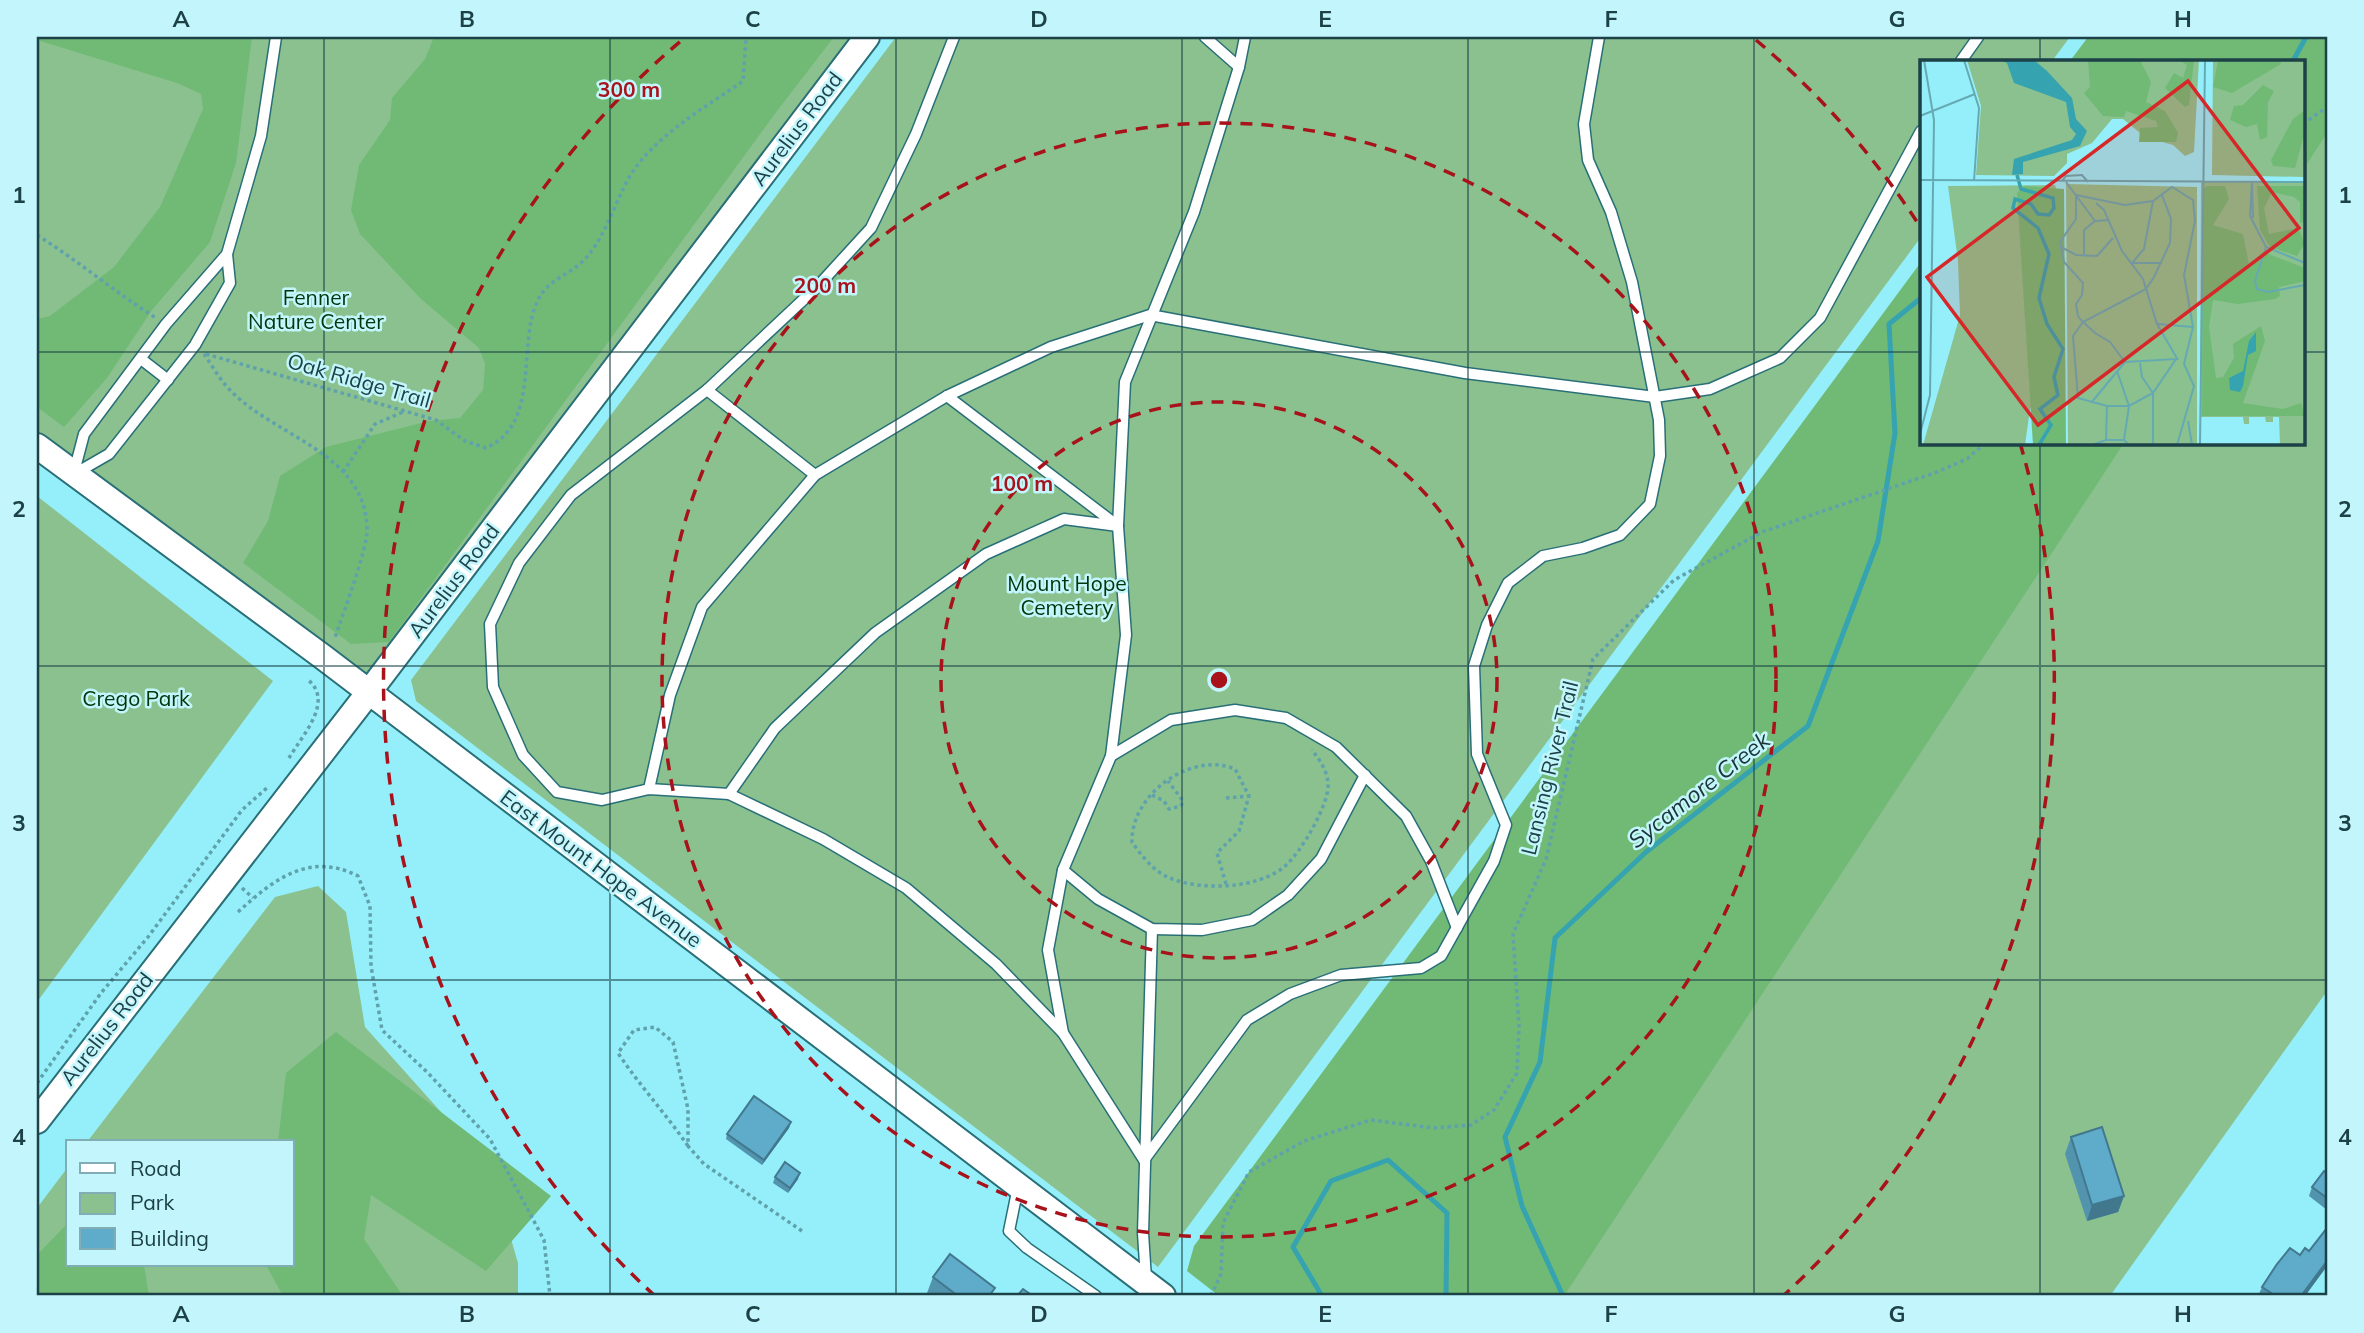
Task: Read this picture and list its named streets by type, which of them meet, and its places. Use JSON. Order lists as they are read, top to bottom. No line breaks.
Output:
{"streets":{"street":["Aurelius Road","East Mount Hope Avenue"],"path":["Oak Ridge Trail","Lansing River Trail"]},"crossings":[["Aurelius Road","East Mount Hope Avenue"]],"water":["Sycamore Creek"],"parks":["Fenner Nature Center","Mount Hope Cemetery","Crego Park"],"legend":["Road","Park","Building"],"grid":{"columns":["A","B","C","D","E","F","G","H"],"rows":["1","2","3","4"]},"rings":["300 m","200 m","100 m"]}
